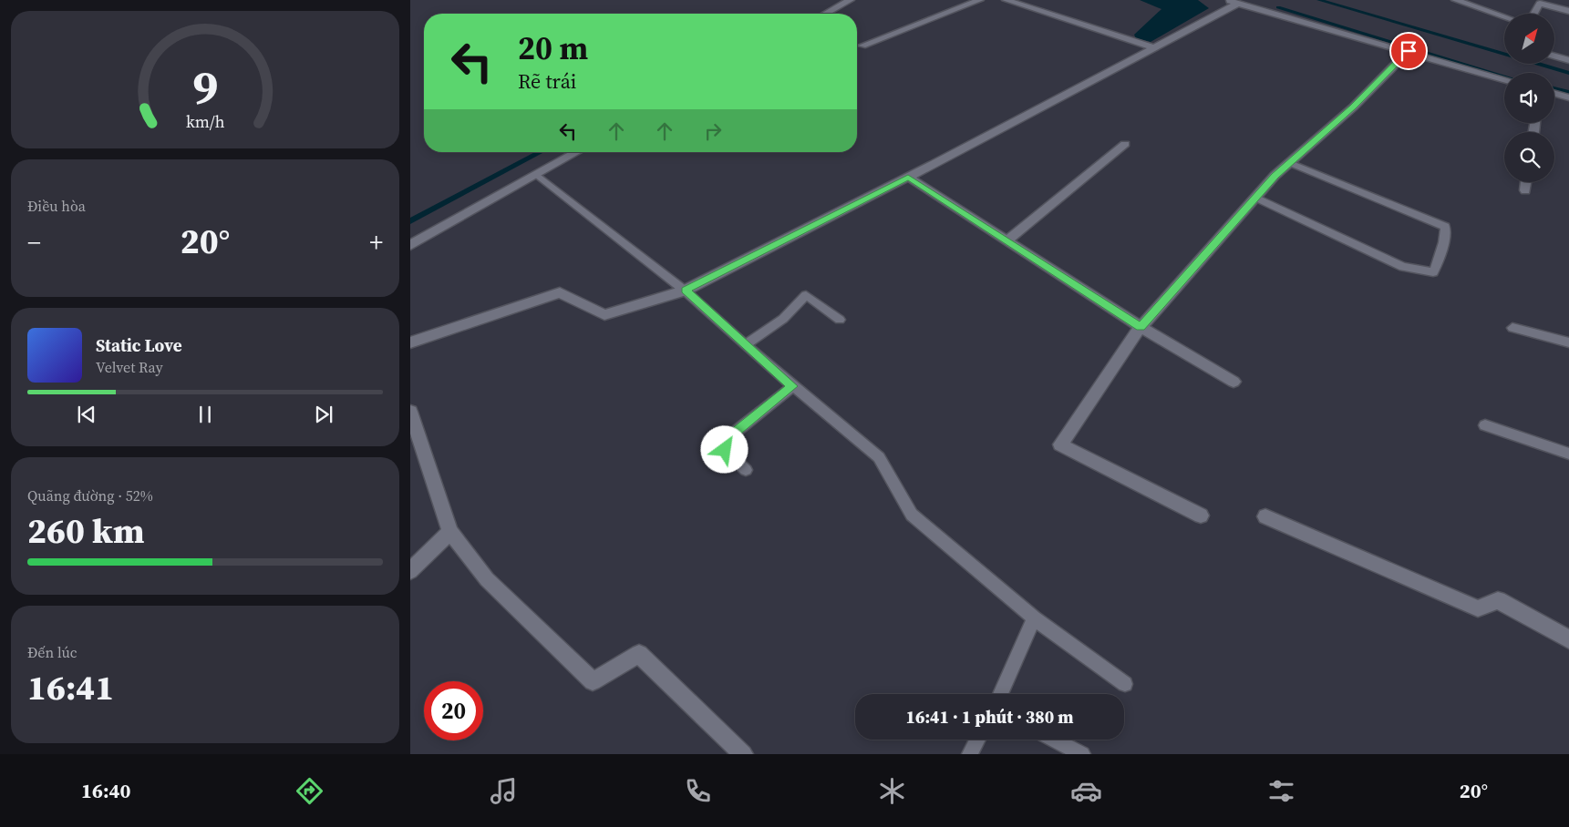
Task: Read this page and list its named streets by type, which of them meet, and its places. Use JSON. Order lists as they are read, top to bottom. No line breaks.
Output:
{"north":"top right","page":{"turn":["20 m","Rẽ trái"],"tile":["Điều hòa",["Quãng đường · 52%","260 km"],["Đến lúc","16:41"]],"heat":["−","20°","+"],"song":["Static Love","Velvet Ray"],"limit":"20","trip":"16:41 · 1 phút · 380 m","tabs":["16:40","20°"],"gauge":["9","km/h"]}}
